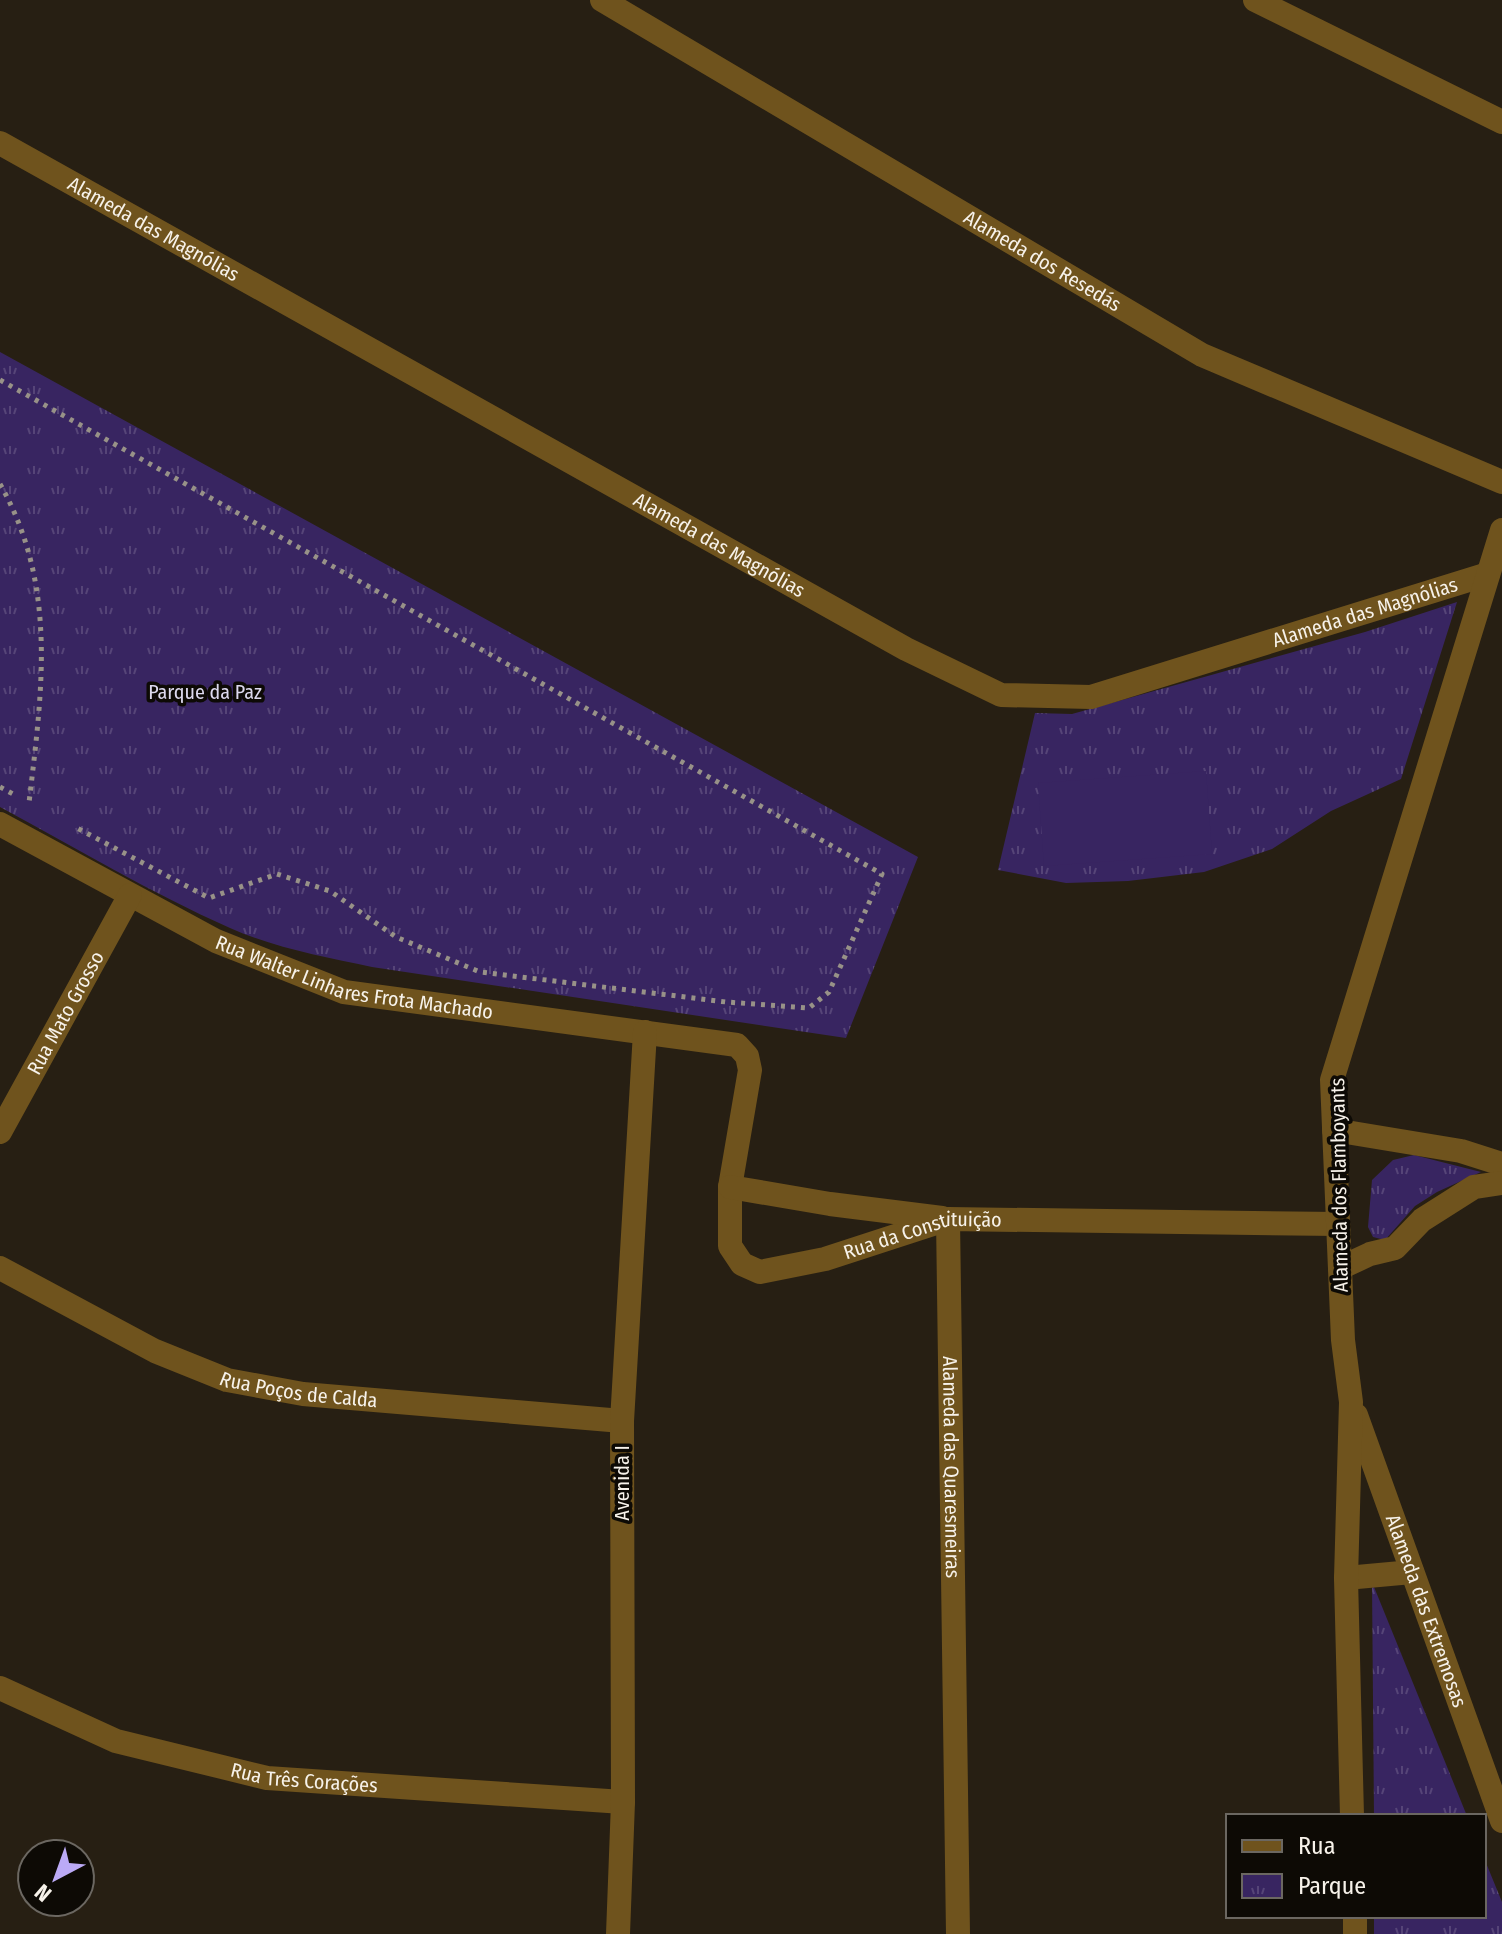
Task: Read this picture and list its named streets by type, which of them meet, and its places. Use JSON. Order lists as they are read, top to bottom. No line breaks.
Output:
{"streets":{"street":["Alameda das Magnólias","Alameda dos Resedás","Rua Walter Linhares Frota Machado","Rua Mato Grosso","Alameda dos Flamboyants","Rua da Constituição","Rua Poços de Calda","Alameda das Quaresmeiras","Avenida I","Alameda das Extremosas","Rua Três Corações"]},"crossings":[["Alameda das Magnólias","Alameda dos Flamboyants"],["Rua Walter Linhares Frota Machado","Rua Mato Grosso"],["Rua Walter Linhares Frota Machado","Rua da Constituição"],["Rua Walter Linhares Frota Machado","Avenida I"],["Alameda dos Flamboyants","Rua da Constituição"],["Alameda dos Flamboyants","Alameda das Extremosas"],["Rua da Constituição","Alameda das Quaresmeiras"],["Rua Poços de Calda","Avenida I"],["Avenida I","Rua Três Corações"]],"parks":["Parque da Paz"],"legend":["Rua","Parque"],"north":"bottom left"}
